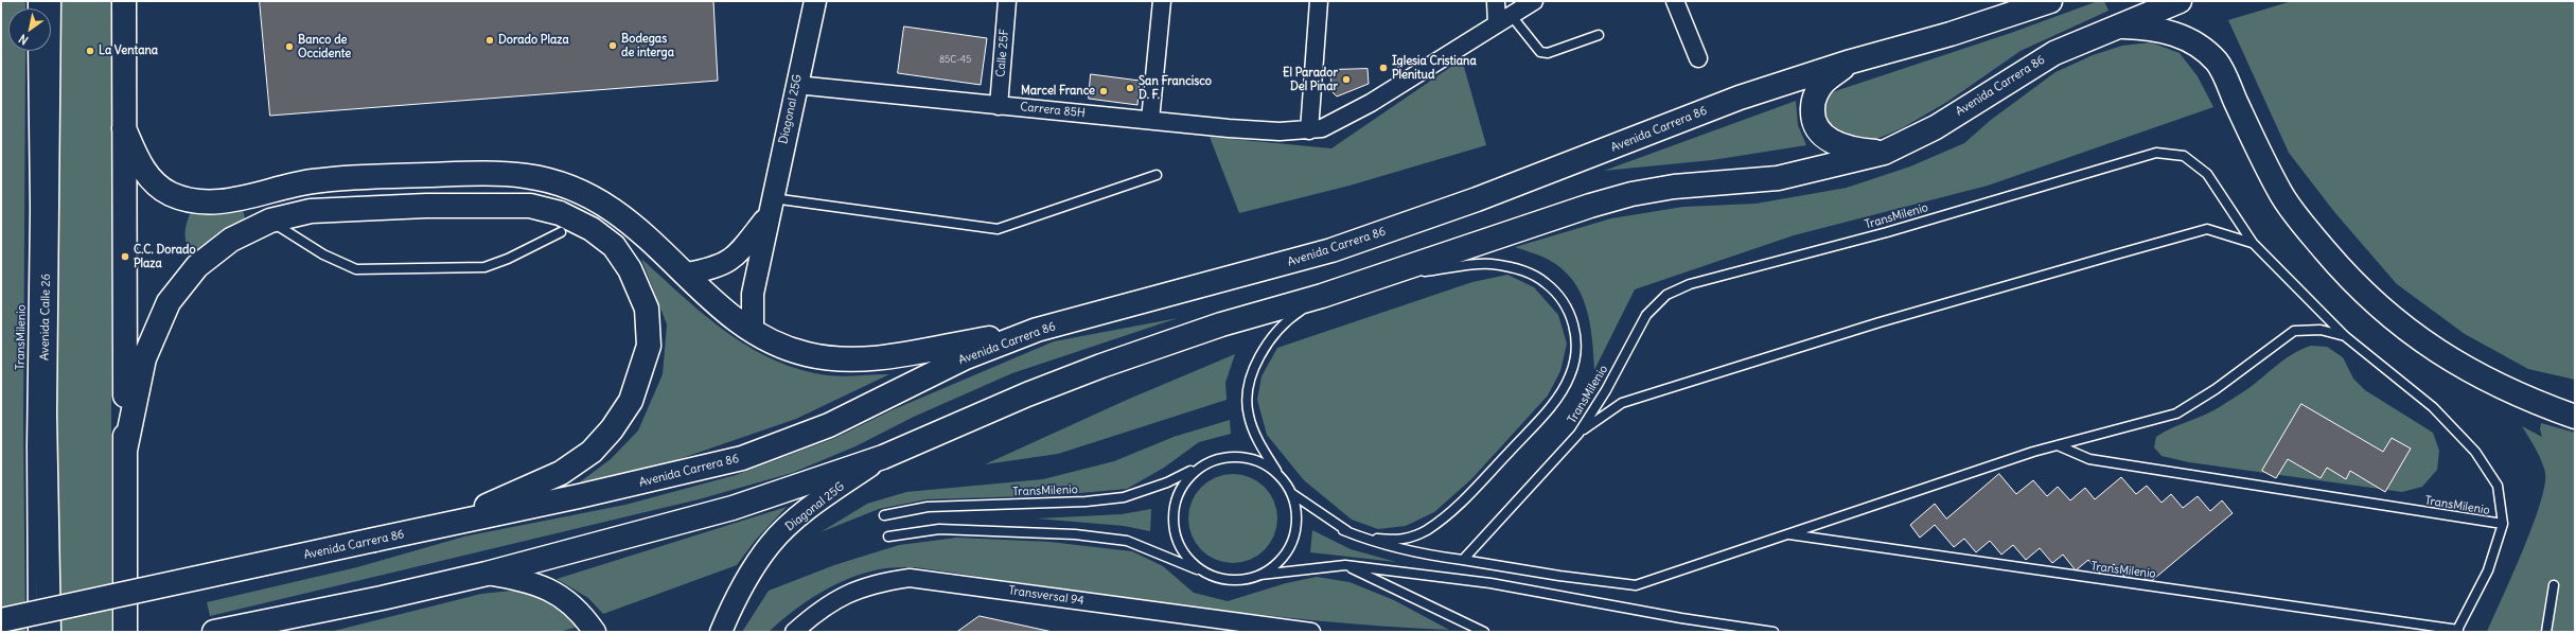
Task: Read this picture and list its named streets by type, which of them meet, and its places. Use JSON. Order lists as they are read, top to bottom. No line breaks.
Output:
{"streets":{"main road":["Avenida Carrera 86","Avenida Calle 26"],"street":["Calle 25F","Diagonal 25G","Carrera 85H","Transversal 94"],"lane":["TransMilenio"]},"crossings":[["Calle 25F","Carrera 85H"],["Avenida Carrera 86","Diagonal 25G"],["Avenida Carrera 86","TransMilenio"],["Diagonal 25G","Carrera 85H"]],"places":["Dorado Plaza","Bodegas de interga","Banco de Occidente","La Ventana","Iglesia Cristiana Plenitud","El Parador Del Pinar","San Francisco D. F.","Marcel France","C.C. Dorado Plaza"],"house_numbers":["85C-45"],"north":"bottom left"}
